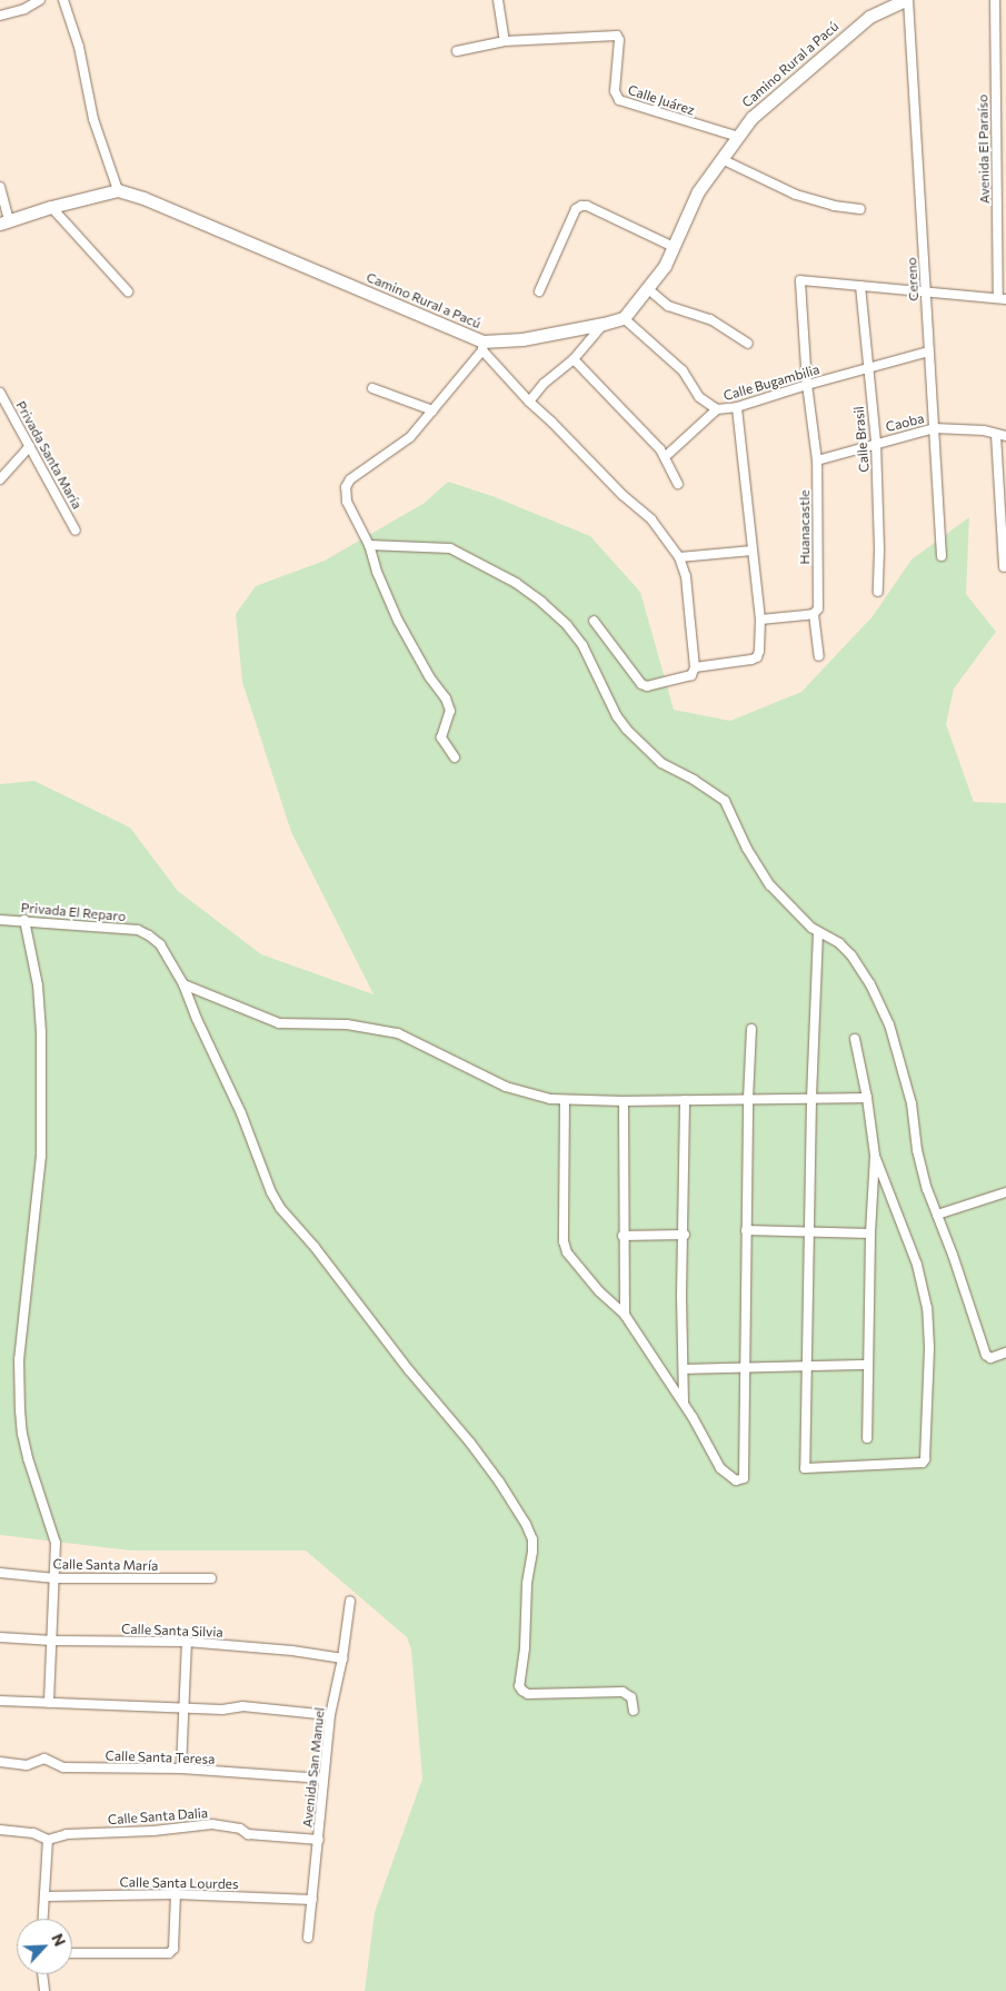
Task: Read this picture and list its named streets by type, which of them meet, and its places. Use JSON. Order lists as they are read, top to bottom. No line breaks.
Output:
{"streets":{"street":["Camino Rural a Pacú","Calle Juárez","Avenida El Paraíso","Cereno","Calle Bugambilia","Caoba","Calle Brasil","Privada Santa María","Huanacastle","Privada El Reparo","Calle Santa María","Calle Santa Silvia","Calle Santa Teresa","Avenida San Manuel","Calle Santa Dalia","Calle Santa Lourdes"]},"crossings":[["Camino Rural a Pacú","Calle Juárez"],["Camino Rural a Pacú","Calle Bugambilia"],["Cereno","Calle Bugambilia"],["Cereno","Caoba"],["Calle Bugambilia","Calle Brasil"],["Calle Bugambilia","Huanacastle"],["Caoba","Calle Brasil"],["Caoba","Huanacastle"],["Calle Brasil","Huanacastle"],["Calle Santa Silvia","Avenida San Manuel"],["Calle Santa Teresa","Avenida San Manuel"],["Avenida San Manuel","Calle Santa Dalia"],["Avenida San Manuel","Calle Santa Lourdes"]],"north":"top right"}
